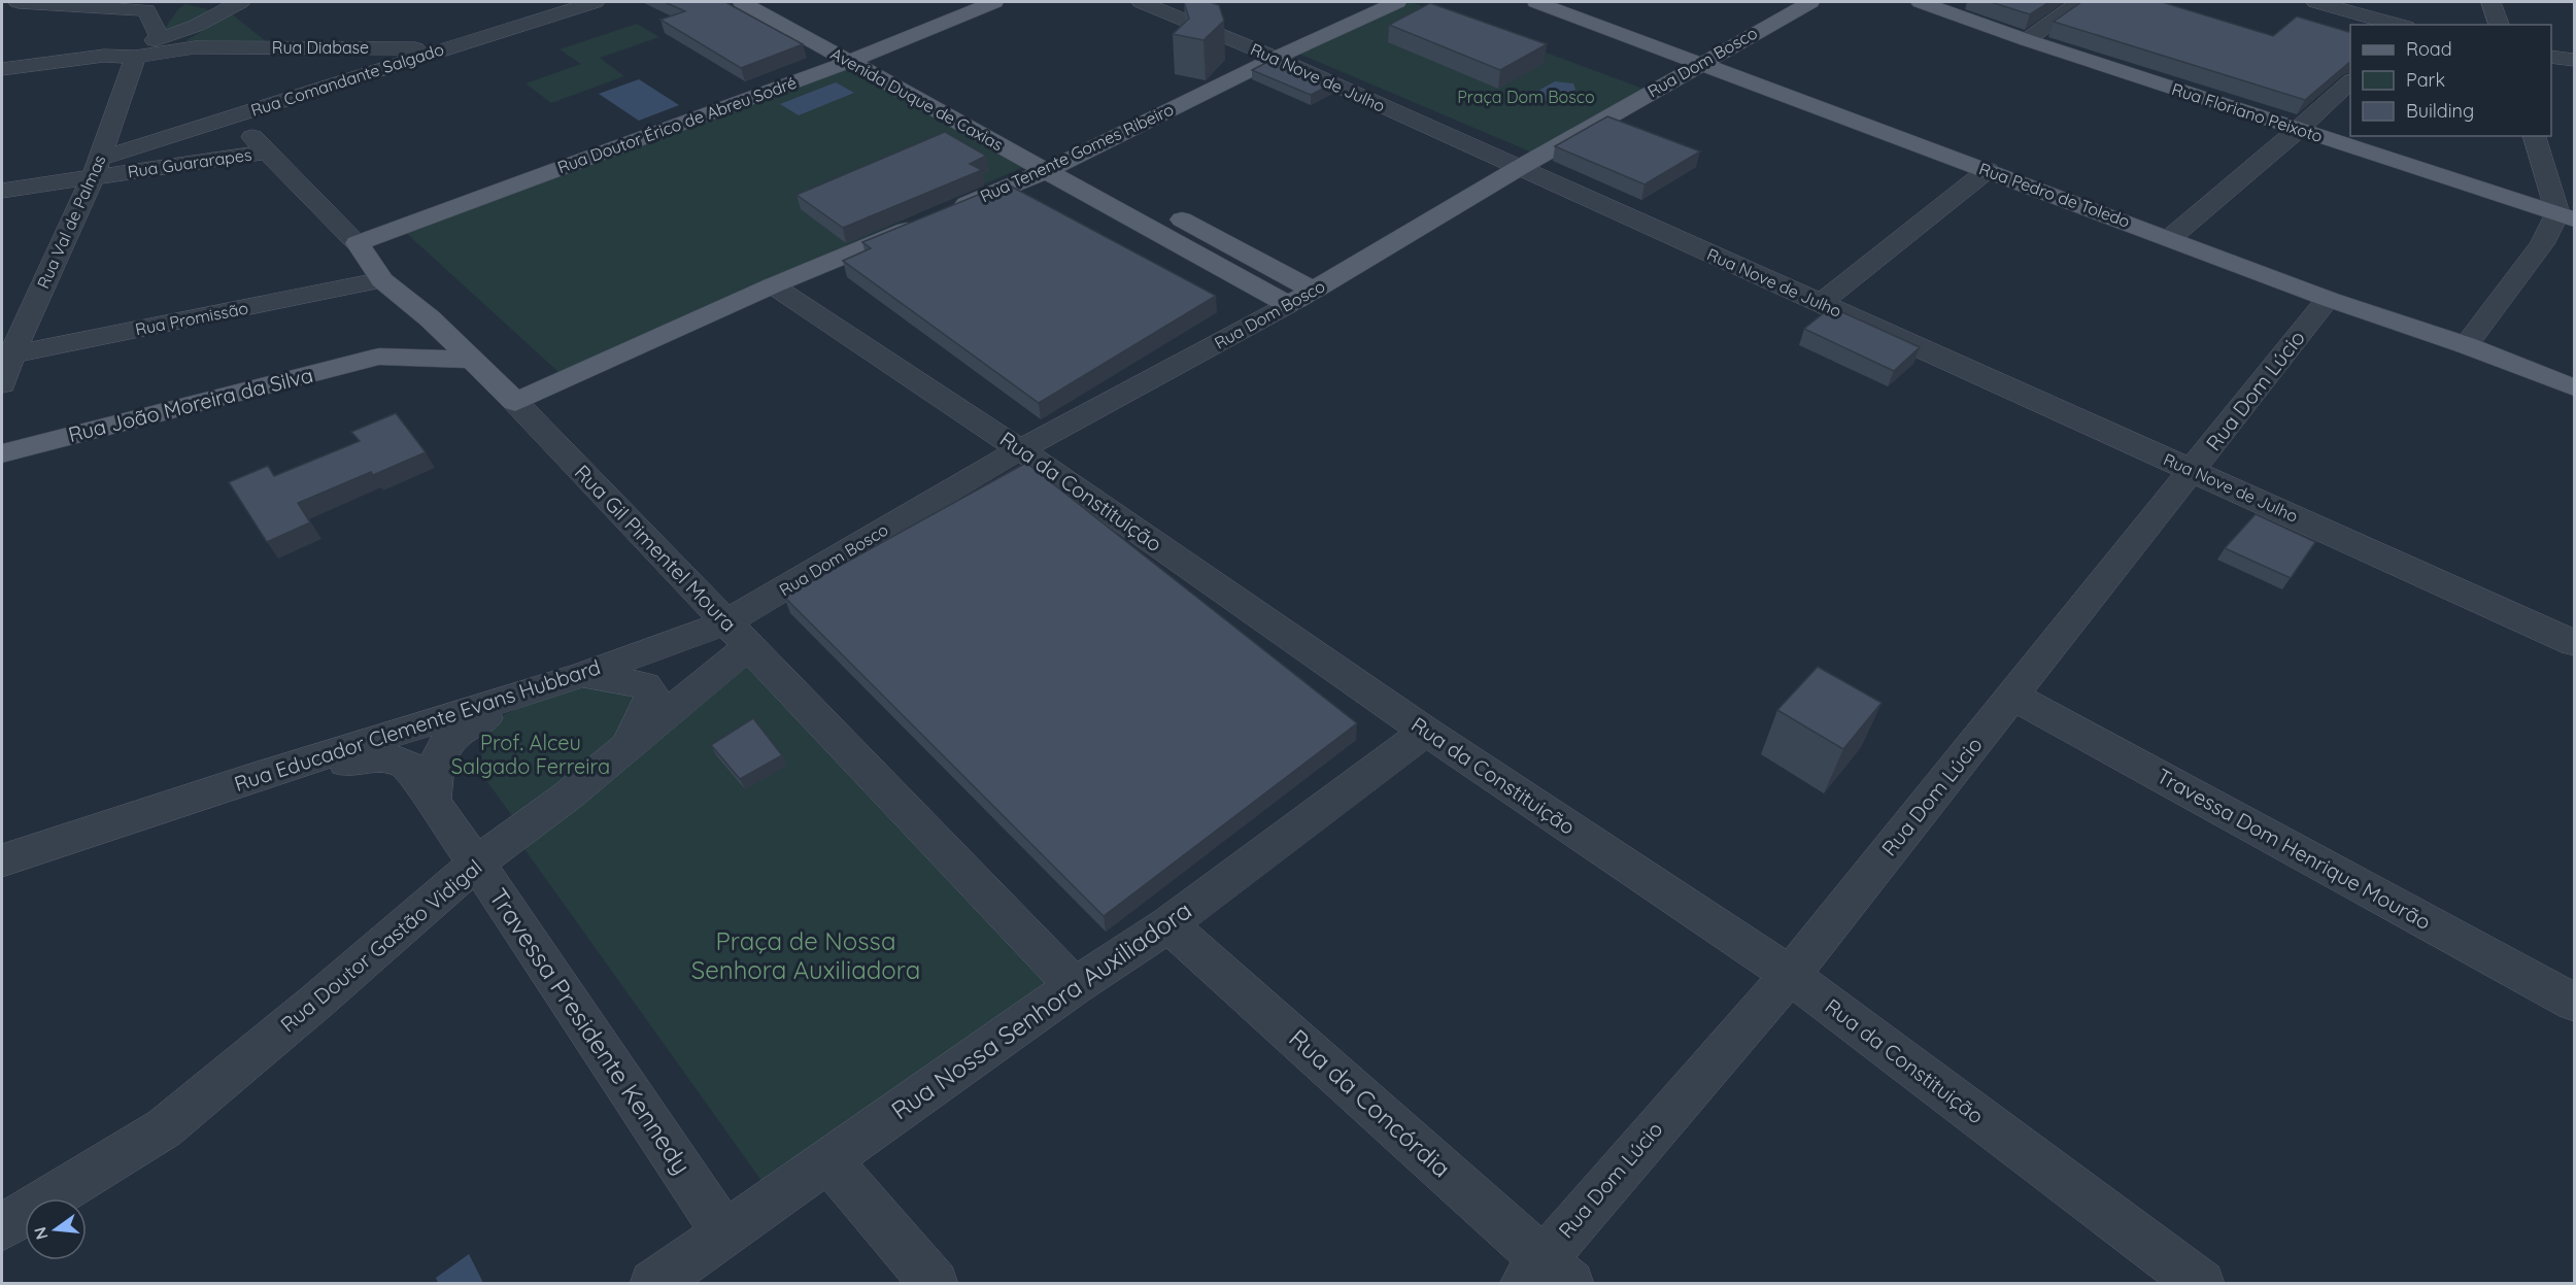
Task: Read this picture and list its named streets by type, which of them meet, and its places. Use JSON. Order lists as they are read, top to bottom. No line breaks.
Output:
{"streets":{"main road":["Rua Dom Bosco","Avenida Duque de Caxias","Rua Floriano Peixoto","Rua Doutor Érico de Abreu Sodré","Rua Tenente Gomes Ribeiro","Rua Pedro de Toledo","Rua João Moreira da Silva","Rua Gil Pimentel Moura"],"street":["Rua Diabase","Rua Nove de Julho","Rua Comandante Salgado","Rua Guararapes","Rua Val de Palmas","Rua Promissão","Rua Dom Lúcio","Rua da Constituição","Rua Educador Clemente Evans Hubbard","Travessa Dom Henrique Mourão","Rua Doutor Gastão Vidigal","Rua Nossa Senhora Auxiliadora","Travessa Presidente Kennedy","Rua da Concórdia"]},"crossings":[["Rua Diabase","Rua Comandante Salgado"],["Rua Diabase","Rua Val de Palmas"],["Rua Dom Bosco","Rua Nove de Julho"],["Rua Dom Bosco","Avenida Duque de Caxias"],["Rua Dom Bosco","Rua Pedro de Toledo"],["Rua Dom Bosco","Rua da Constituição"],["Rua Dom Bosco","Rua Gil Pimentel Moura"],["Rua Dom Bosco","Rua Educador Clemente Evans Hubbard"],["Rua Dom Bosco","Rua Doutor Gastão Vidigal"],["Rua Nove de Julho","Rua Tenente Gomes Ribeiro"],["Rua Nove de Julho","Rua Dom Lúcio"],["Rua Comandante Salgado","Rua Guararapes"],["Rua Comandante Salgado","Rua Val de Palmas"],["Rua Comandante Salgado","Rua Gil Pimentel Moura"],["Avenida Duque de Caxias","Rua Doutor Érico de Abreu Sodré"],["Avenida Duque de Caxias","Rua Tenente Gomes Ribeiro"],["Rua Doutor Érico de Abreu Sodré","Rua Gil Pimentel Moura"],["Rua Tenente Gomes Ribeiro","Rua da Constituição"],["Rua Tenente Gomes Ribeiro","Rua Gil Pimentel Moura"],["Rua Guararapes","Rua Val de Palmas"],["Rua Guararapes","Rua Gil Pimentel Moura"],["Rua Pedro de Toledo","Rua Dom Lúcio"],["Rua Val de Palmas","Rua Promissão"],["Rua Promissão","Rua Gil Pimentel Moura"],["Rua Dom Lúcio","Rua da Constituição"],["Rua Dom Lúcio","Travessa Dom Henrique Mourão"],["Rua Dom Lúcio","Rua da Concórdia"],["Rua João Moreira da Silva","Rua Gil Pimentel Moura"],["Rua da Constituição","Rua Nossa Senhora Auxiliadora"],["Rua Gil Pimentel Moura","Rua Educador Clemente Evans Hubbard"],["Rua Gil Pimentel Moura","Rua Doutor Gastão Vidigal"],["Rua Gil Pimentel Moura","Rua Nossa Senhora Auxiliadora"],["Rua Educador Clemente Evans Hubbard","Rua Doutor Gastão Vidigal"],["Rua Educador Clemente Evans Hubbard","Travessa Presidente Kennedy"],["Rua Doutor Gastão Vidigal","Travessa Presidente Kennedy"],["Rua Nossa Senhora Auxiliadora","Travessa Presidente Kennedy"],["Rua Nossa Senhora Auxiliadora","Rua da Concórdia"]],"parks":["Praça Dom Bosco","Prof. Alceu Salgado Ferreira","Praça de Nossa Senhora Auxiliadora"],"legend":["Road","Park","Building"],"north":"left"}
